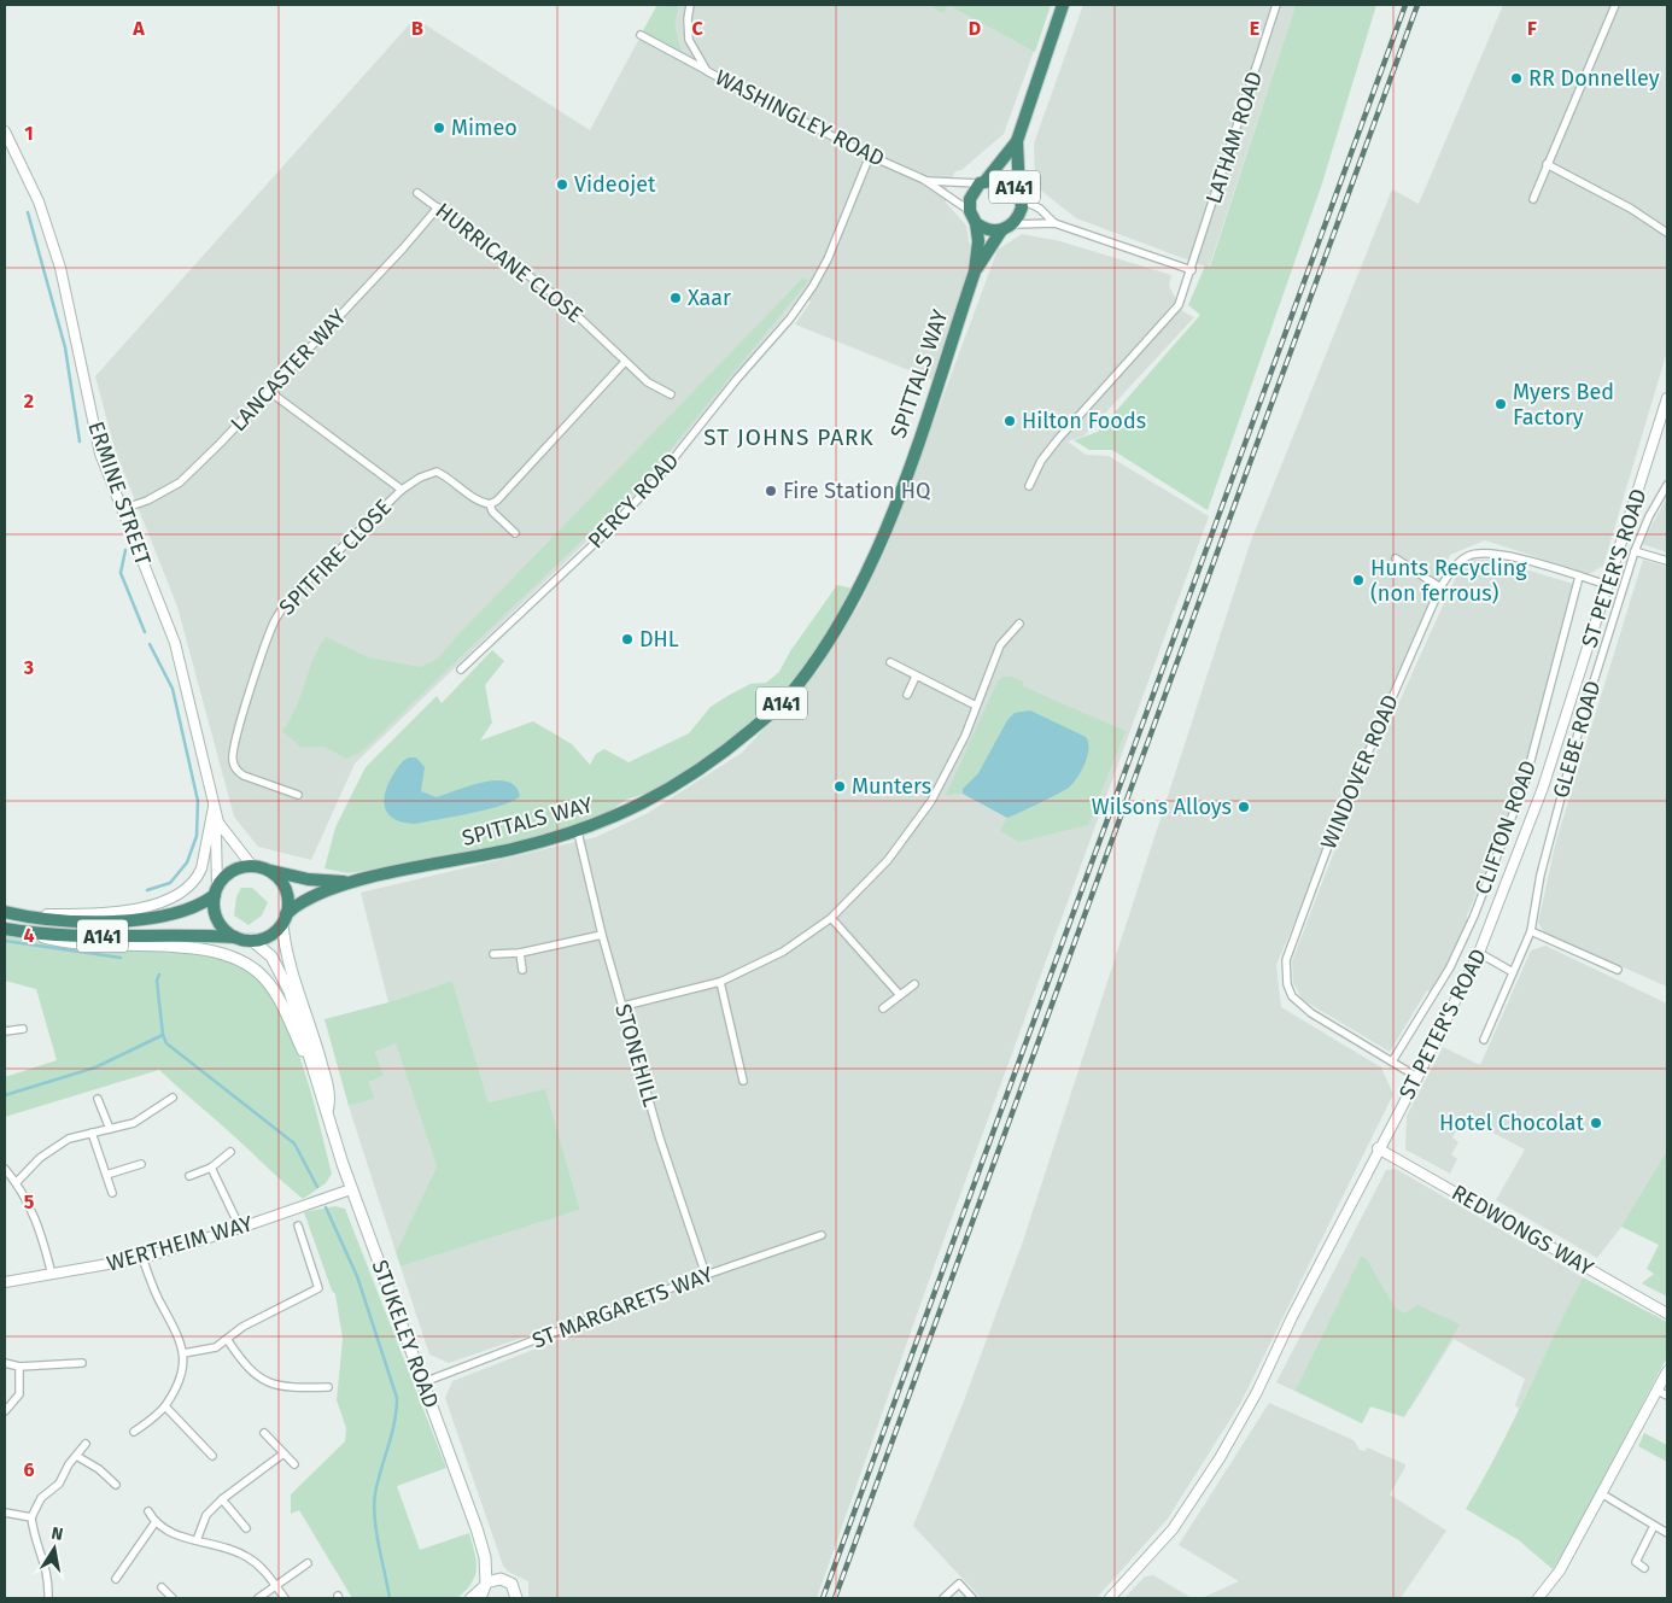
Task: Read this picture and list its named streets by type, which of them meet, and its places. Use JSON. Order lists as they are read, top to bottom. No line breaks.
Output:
{"streets":{"highway":["A141","SPITTALS WAY"],"main road":["STUKELEY ROAD"],"street":["WASHINGLEY ROAD","LATHAM ROAD","HURRICANE CLOSE","LANCASTER WAY","ERMINE STREET","PERCY ROAD","SPITFIRE CLOSE","ST PETER'S ROAD","GLEBE ROAD","WINDOVER ROAD","CLIFTON ROAD","STONEHILL","REDWONGS WAY","WERTHEIM WAY","ST MARGARETS WAY"]},"crossings":[["WASHINGLEY ROAD","A141"],["WASHINGLEY ROAD","PERCY ROAD"],["A141","SPITTALS WAY"],["A141","ERMINE STREET"],["A141","STUKELEY ROAD"],["HURRICANE CLOSE","LANCASTER WAY"],["LANCASTER WAY","ERMINE STREET"],["LANCASTER WAY","SPITFIRE CLOSE"],["SPITTALS WAY","ERMINE STREET"],["SPITTALS WAY","STONEHILL"],["SPITTALS WAY","STUKELEY ROAD"],["ERMINE STREET","STUKELEY ROAD"],["ST PETER'S ROAD","WINDOVER ROAD"],["ST PETER'S ROAD","REDWONGS WAY"],["WINDOVER ROAD","CLIFTON ROAD"],["STONEHILL","ST MARGARETS WAY"],["WERTHEIM WAY","STUKELEY ROAD"],["ST MARGARETS WAY","STUKELEY ROAD"]],"districts":["ST JOHNS PARK"],"places":["RR Donnelley","Mimeo","Videojet","Xaar","Myers Bed Factory","Hilton Foods","Fire Station HQ","Hunts Recycling (non ferrous)","DHL","Munters","Wilsons Alloys","Hotel Chocolat"],"north":"top","grid":{"columns":["A","B","C","D","E","F"],"rows":["1","2","3","4","5","6"]}}
